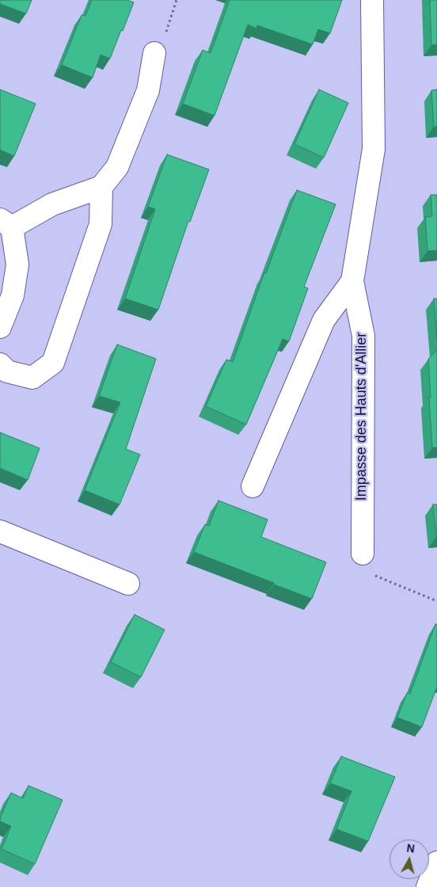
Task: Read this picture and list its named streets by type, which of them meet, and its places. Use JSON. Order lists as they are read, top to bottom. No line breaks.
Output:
{"streets":{"street":["Impasse des Hauts d'Allier"]},"north":"top"}
